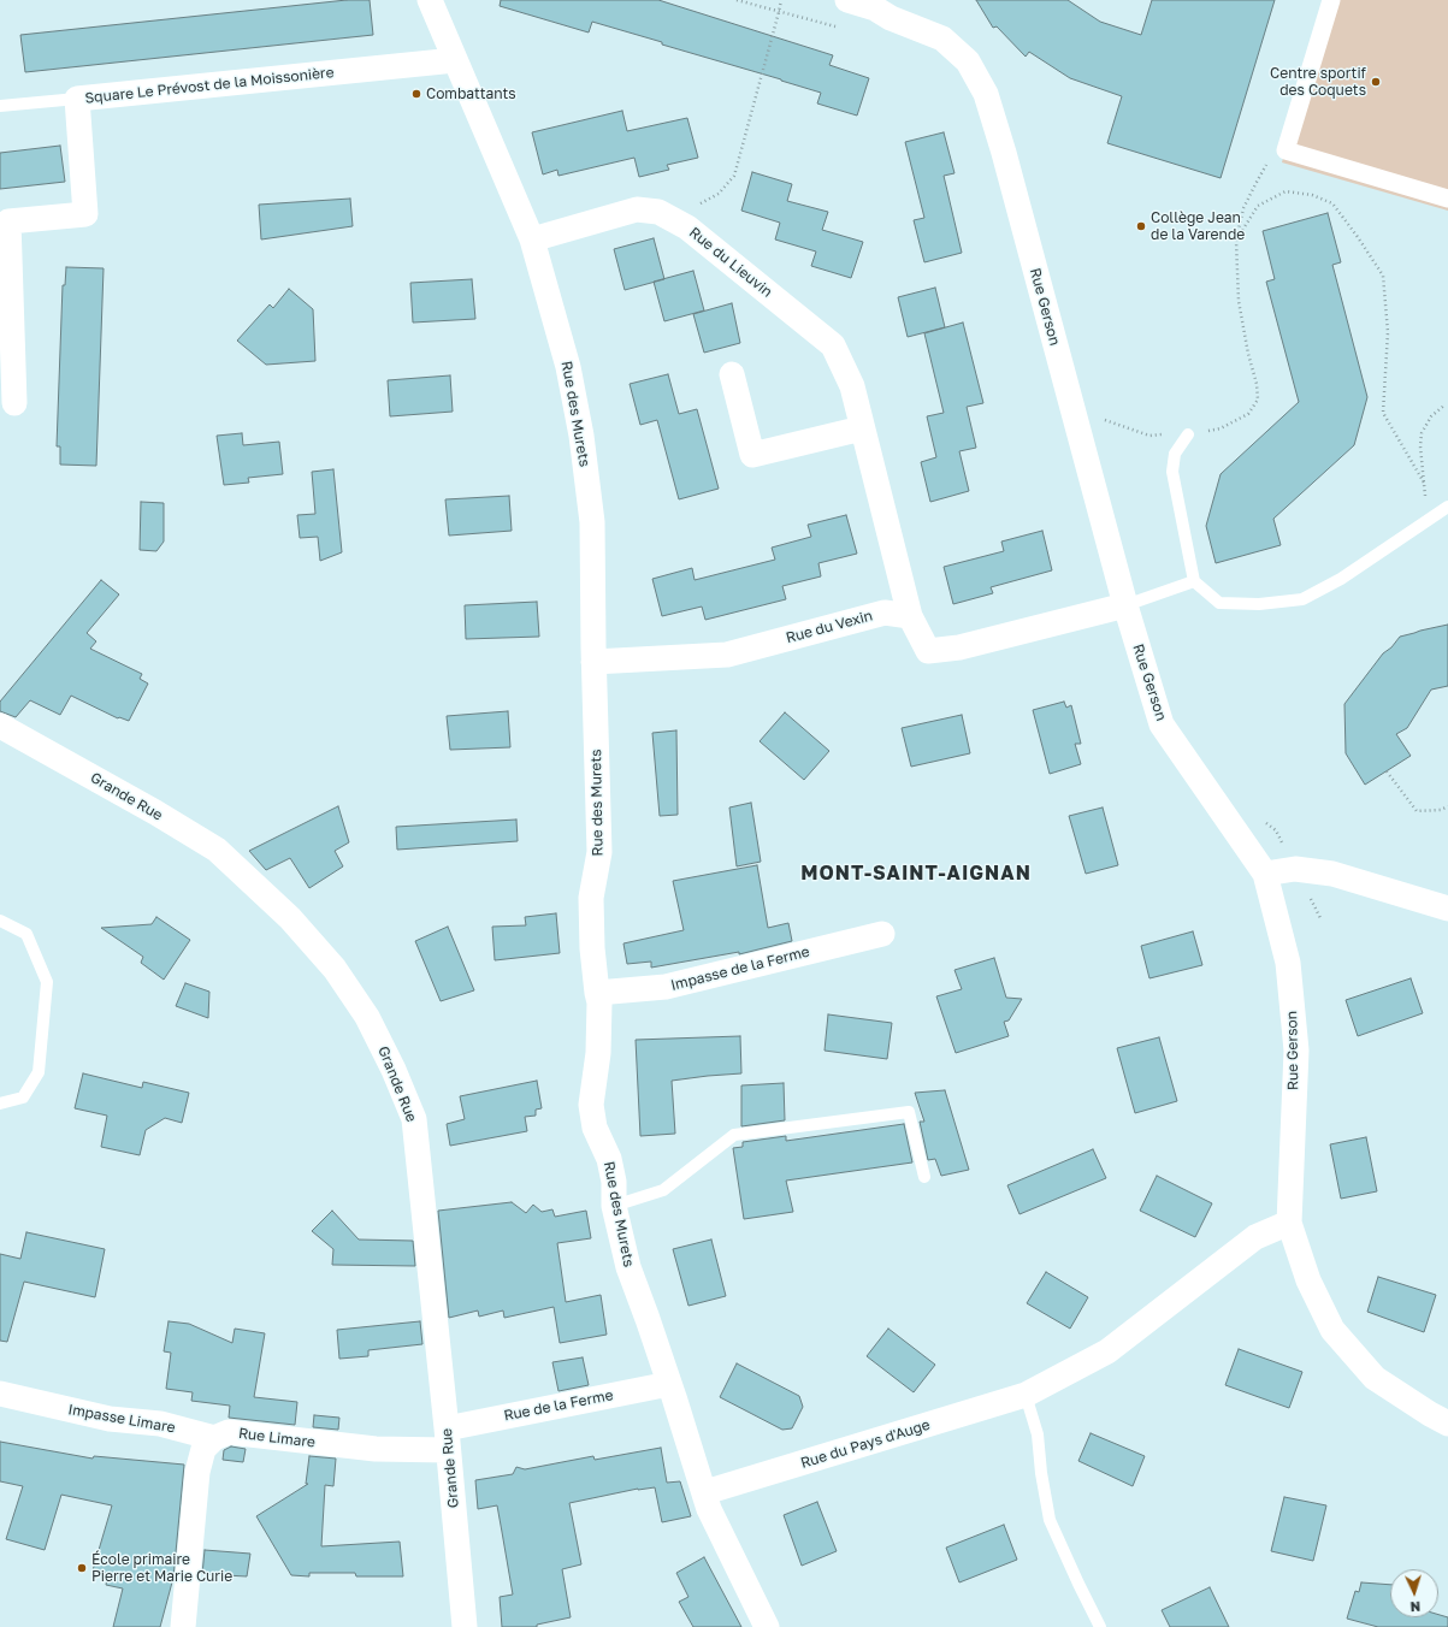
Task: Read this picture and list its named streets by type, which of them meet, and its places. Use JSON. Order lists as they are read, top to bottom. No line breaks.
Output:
{"streets":{"street":["Square Le Prévost de la Moissonière","Rue du Lieuvin","Rue Gerson","Rue des Murets","Rue du Vexin","Grande Rue","Impasse de la Ferme","Rue de la Ferme","Impasse Limare","Rue Limare","Rue du Pays d'Auge"]},"crossings":[["Square Le Prévost de la Moissonière","Rue des Murets"],["Rue du Lieuvin","Rue des Murets"],["Rue du Lieuvin","Rue du Vexin"],["Rue Gerson","Rue du Pays d'Auge"],["Rue des Murets","Rue du Vexin"],["Rue des Murets","Impasse de la Ferme"],["Rue des Murets","Rue de la Ferme"],["Rue des Murets","Rue du Pays d'Auge"],["Grande Rue","Rue de la Ferme"],["Grande Rue","Rue Limare"],["Rue de la Ferme","Rue Limare"],["Impasse Limare","Rue Limare"]],"districts":["MONT-SAINT-AIGNAN"],"places":["Centre sportif des Coquets","Combattants","Collège Jean de la Varende","École primaire Pierre et Marie Curie"],"north":"bottom"}
